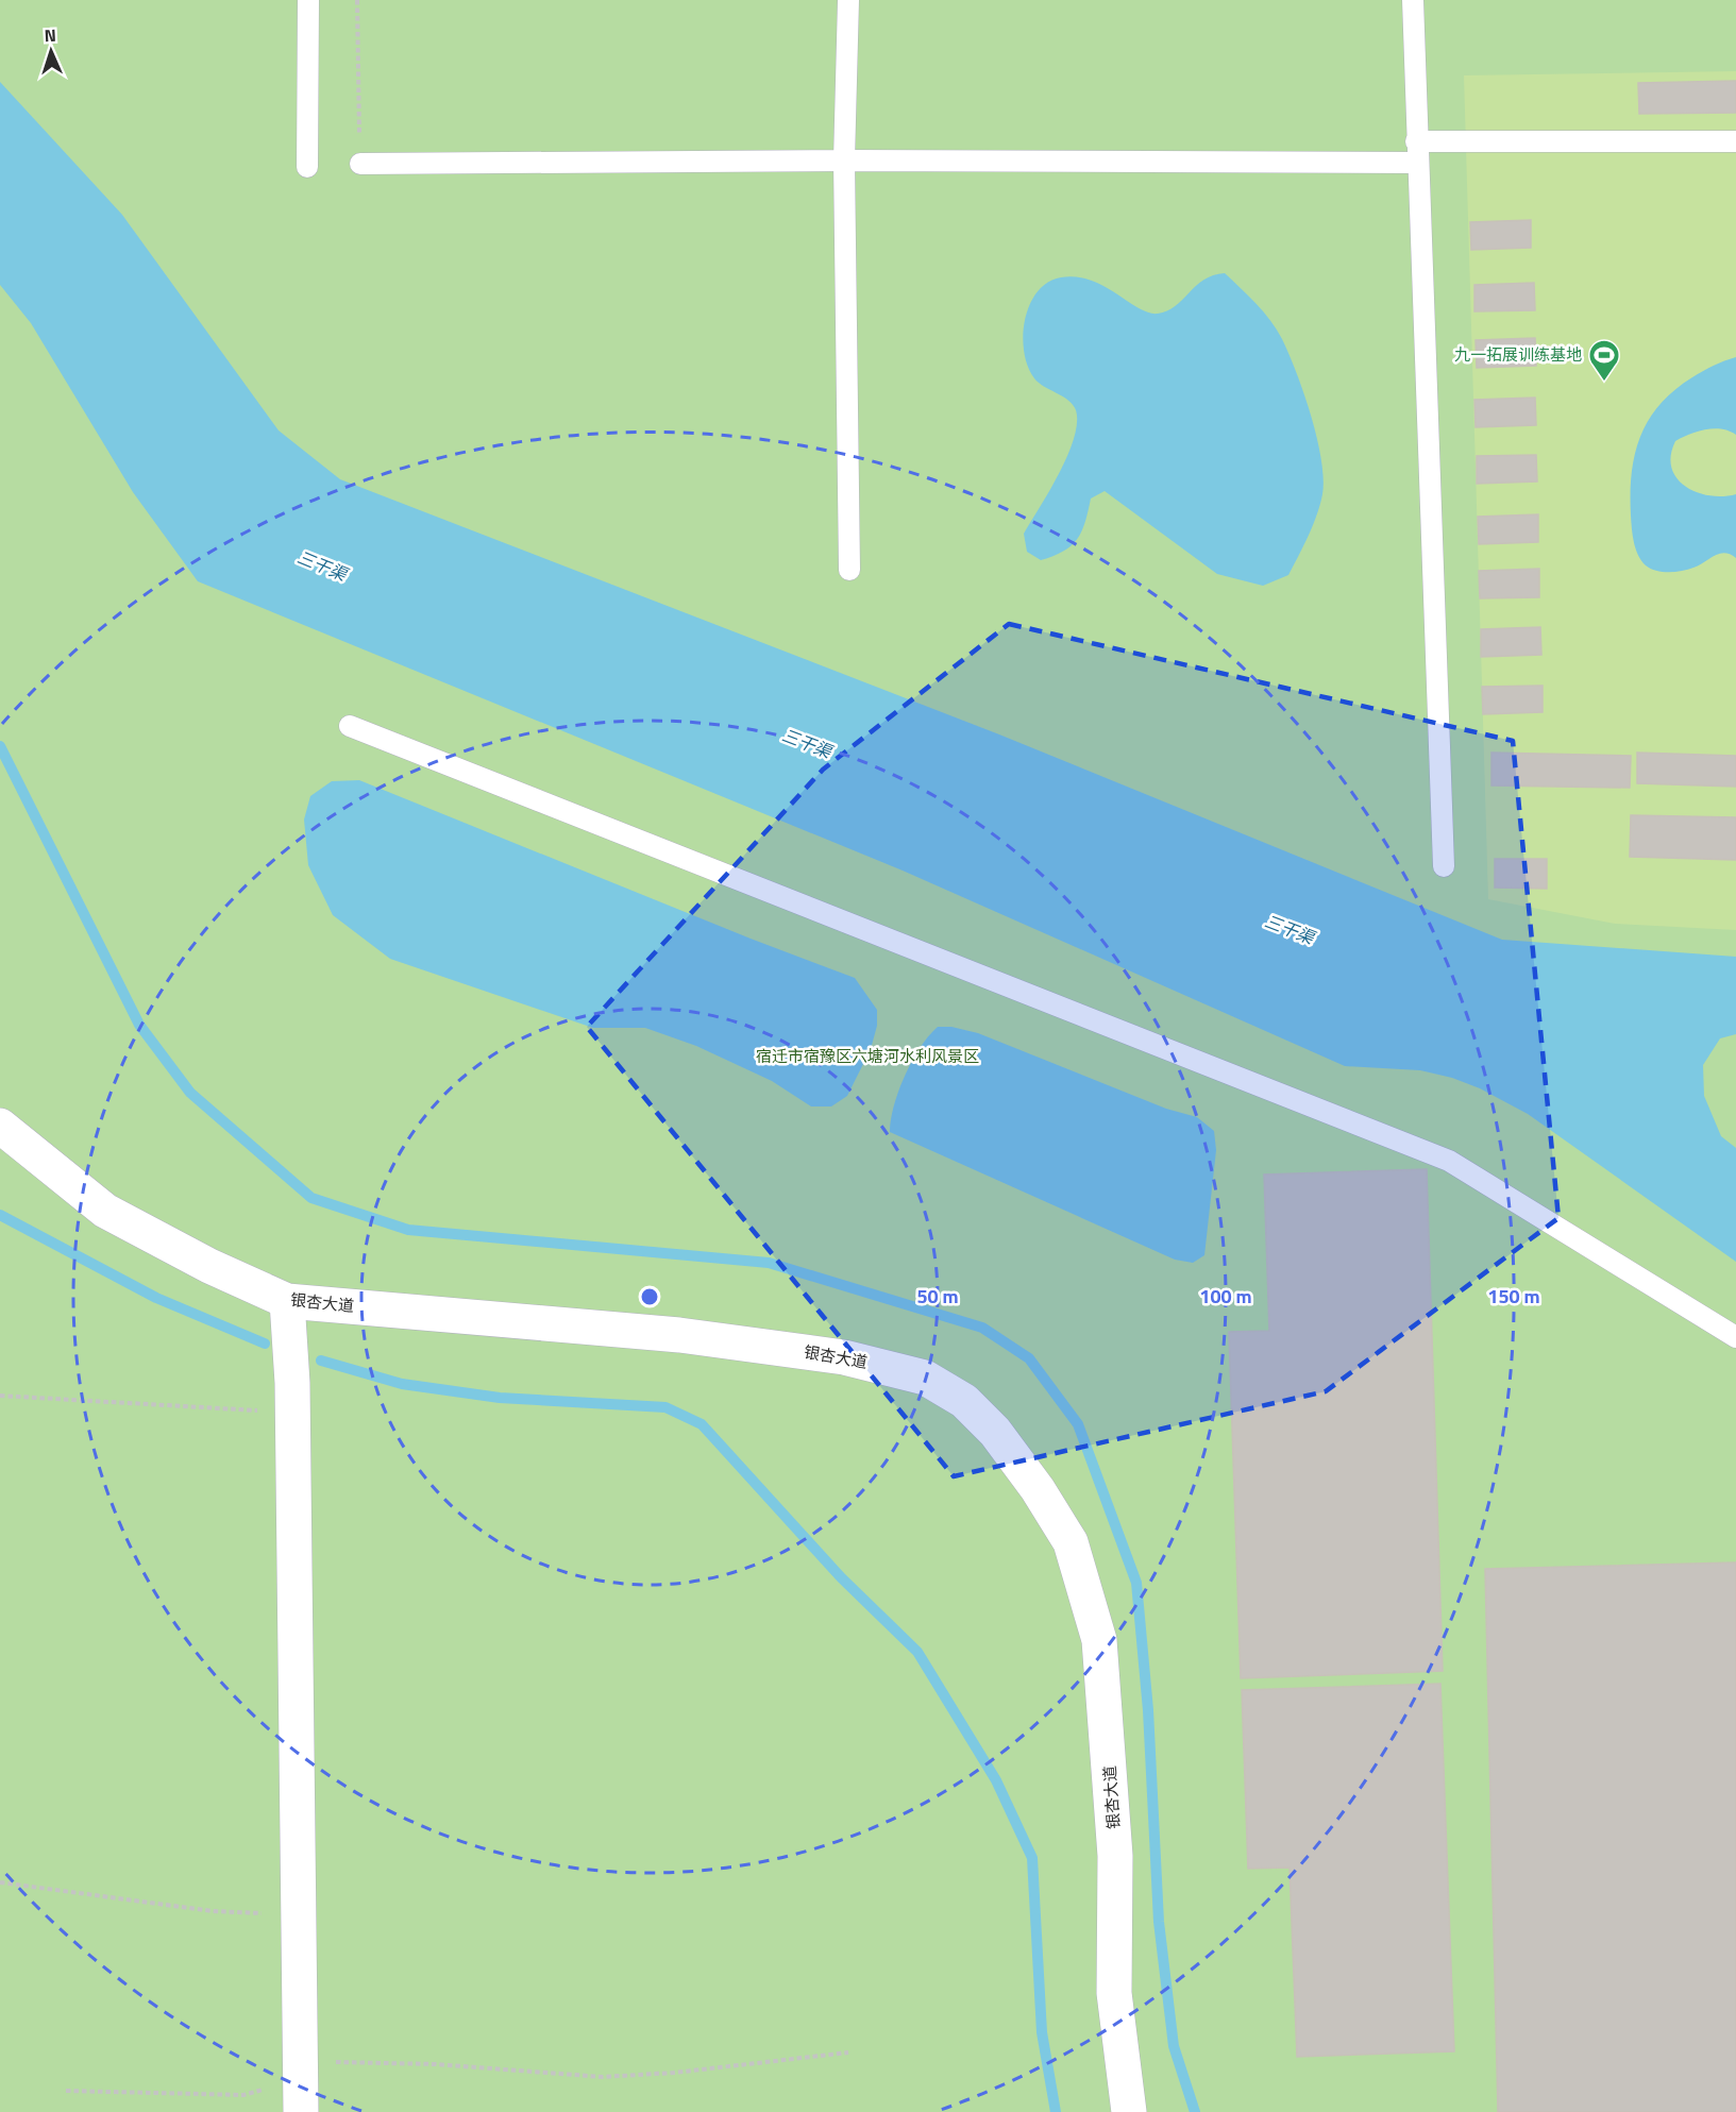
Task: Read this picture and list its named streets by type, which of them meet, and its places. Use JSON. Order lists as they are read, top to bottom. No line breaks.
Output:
{"streets":{"street":["银杏大道"]},"water":["三干渠"],"parks":["宿迁市宿豫区六塘河水利风景区"],"places":{"sports":["九一拓展训练基地"]},"north":"top","rings":["50 m","100 m","150 m"]}
